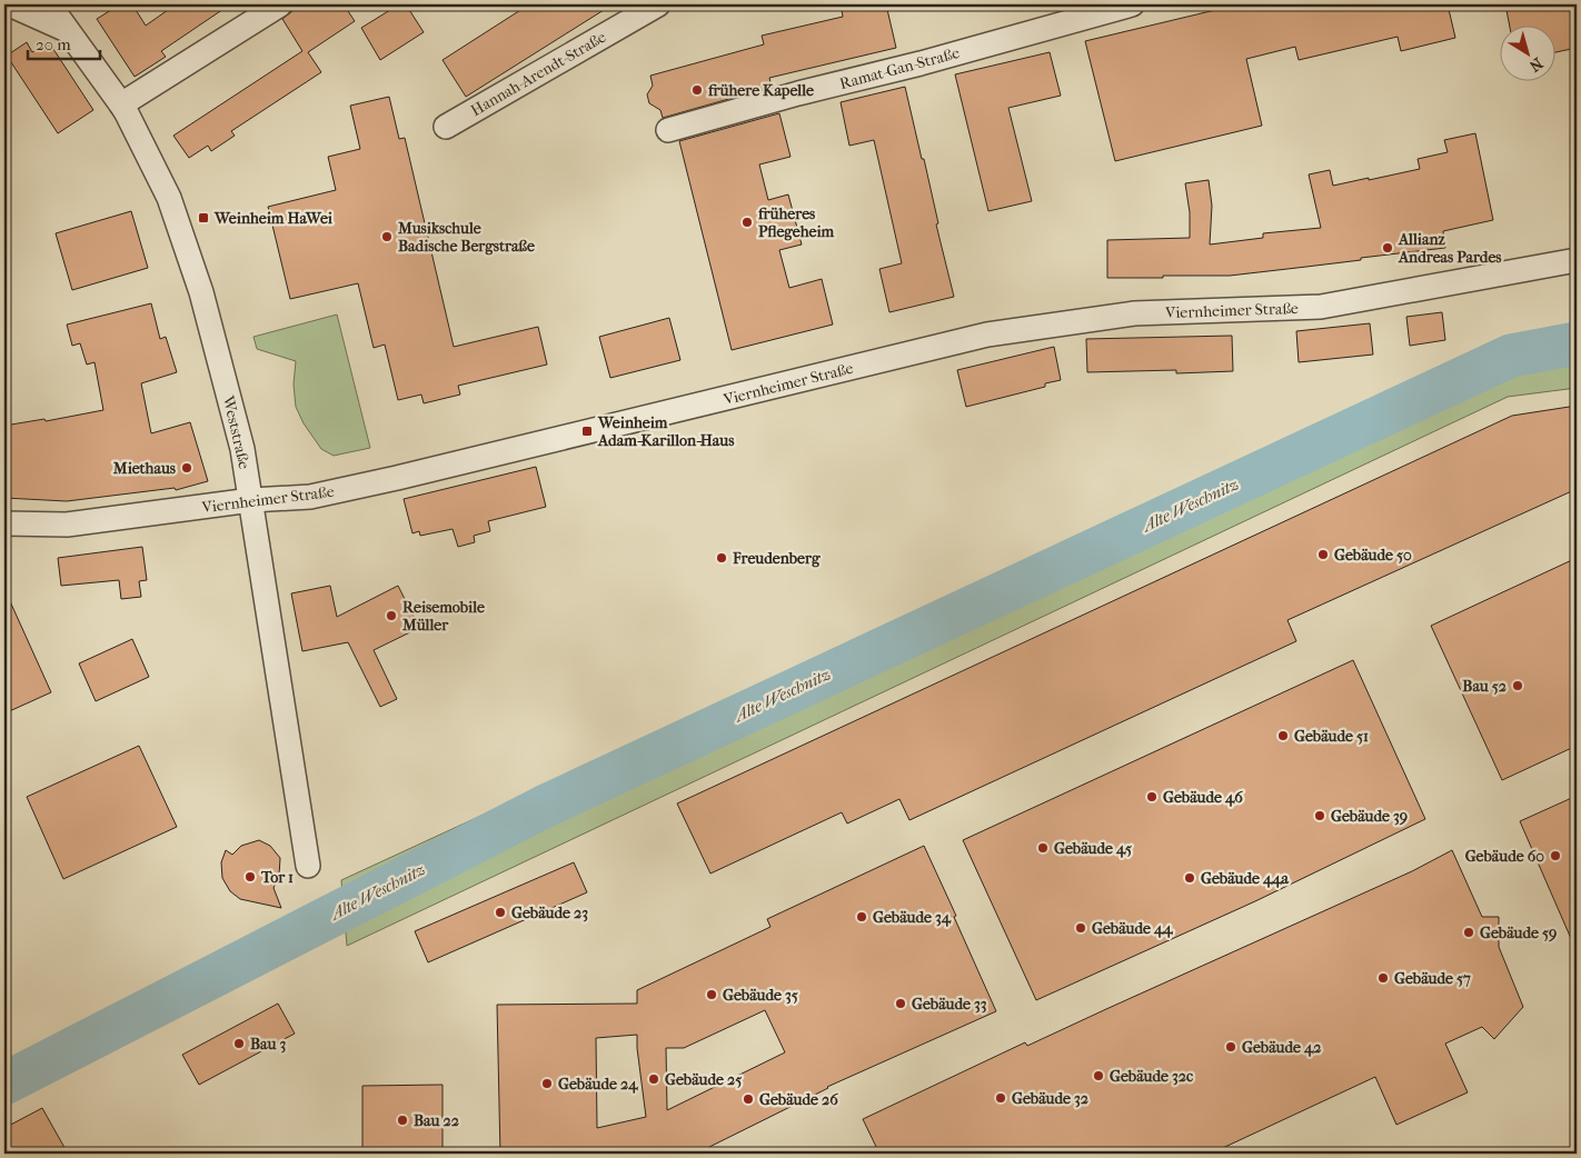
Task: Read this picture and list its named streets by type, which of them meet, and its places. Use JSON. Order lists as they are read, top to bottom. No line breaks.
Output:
{"streets":{"street":["Ramat-Gan-Straße","Hannah-Arendt-Straße","Viernheimer Straße","Weststraße"]},"crossings":[["Viernheimer Straße","Weststraße"]],"water":["Alte Weschnitz"],"places":{"other":["frühere Kapelle","früheres Pflegeheim","Musikschule Badische Bergstraße","Allianz Andreas Pardes","Miethaus","Gebäude 50","Freudenberg","Reisemobile Müller","Bau 52","Gebäude 51","Gebäude 46","Gebäude 39","Gebäude 45","Gebäude 60","Tor 1","Gebäude 44a","Gebäude 23","Gebäude 34","Gebäude 44","Gebäude 59","Gebäude 57","Gebäude 35","Gebäude 33","Bau 3","Gebäude 42","Gebäude 32c","Gebäude 25","Gebäude 24","Gebäude 32","Gebäude 26","Bau 22"],"transit":["Weinheim HaWei","Weinheim Adam-Karillon-Haus"]},"scale_bar":"20 m","north":"bottom right"}
